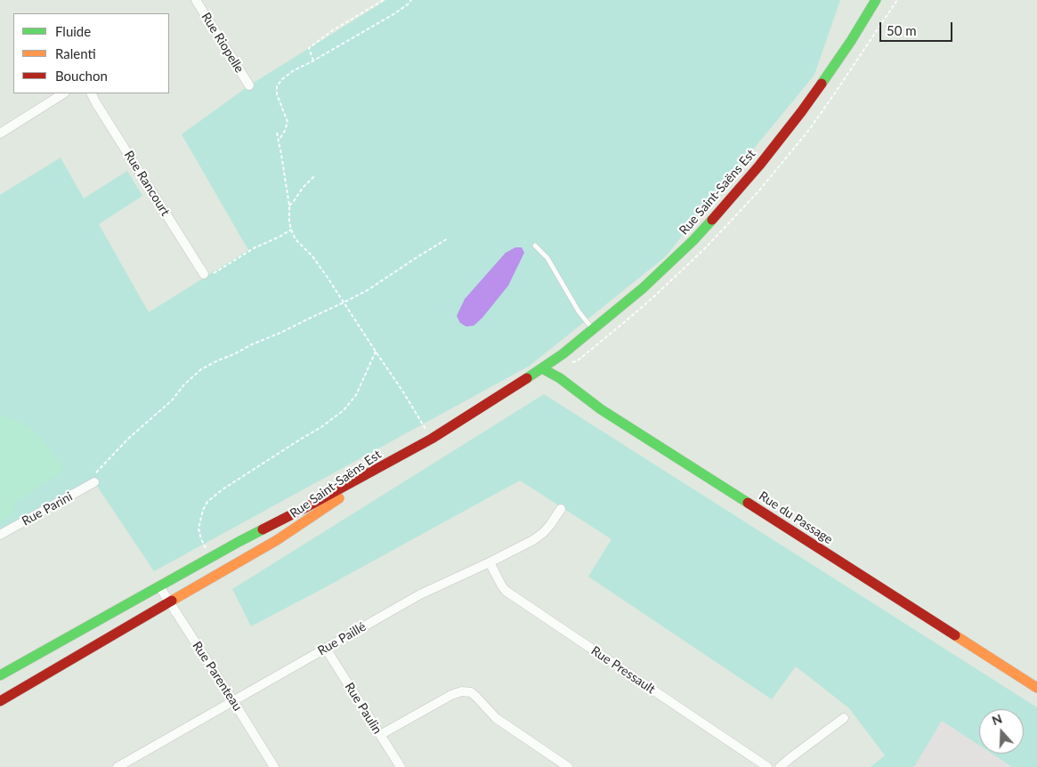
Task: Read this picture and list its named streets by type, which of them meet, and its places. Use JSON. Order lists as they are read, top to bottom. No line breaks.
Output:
{"streets":{"main road":["Rue Saint-Saëns Est","Rue du Passage"],"street":["Rue Riopelle","Rue Rancourt","Rue Parini","Rue Paillé","Rue Pressault","Rue Parenteau","Rue Paulin"]},"crossings":[["Rue Saint-Saëns Est","Rue du Passage"],["Rue Saint-Saëns Est","Rue Parenteau"],["Rue Paillé","Rue Pressault"],["Rue Paillé","Rue Parenteau"],["Rue Paillé","Rue Paulin"]],"legend":["Fluide","Ralenti","Bouchon"],"scale_bar":"50 m","north":"top"}
